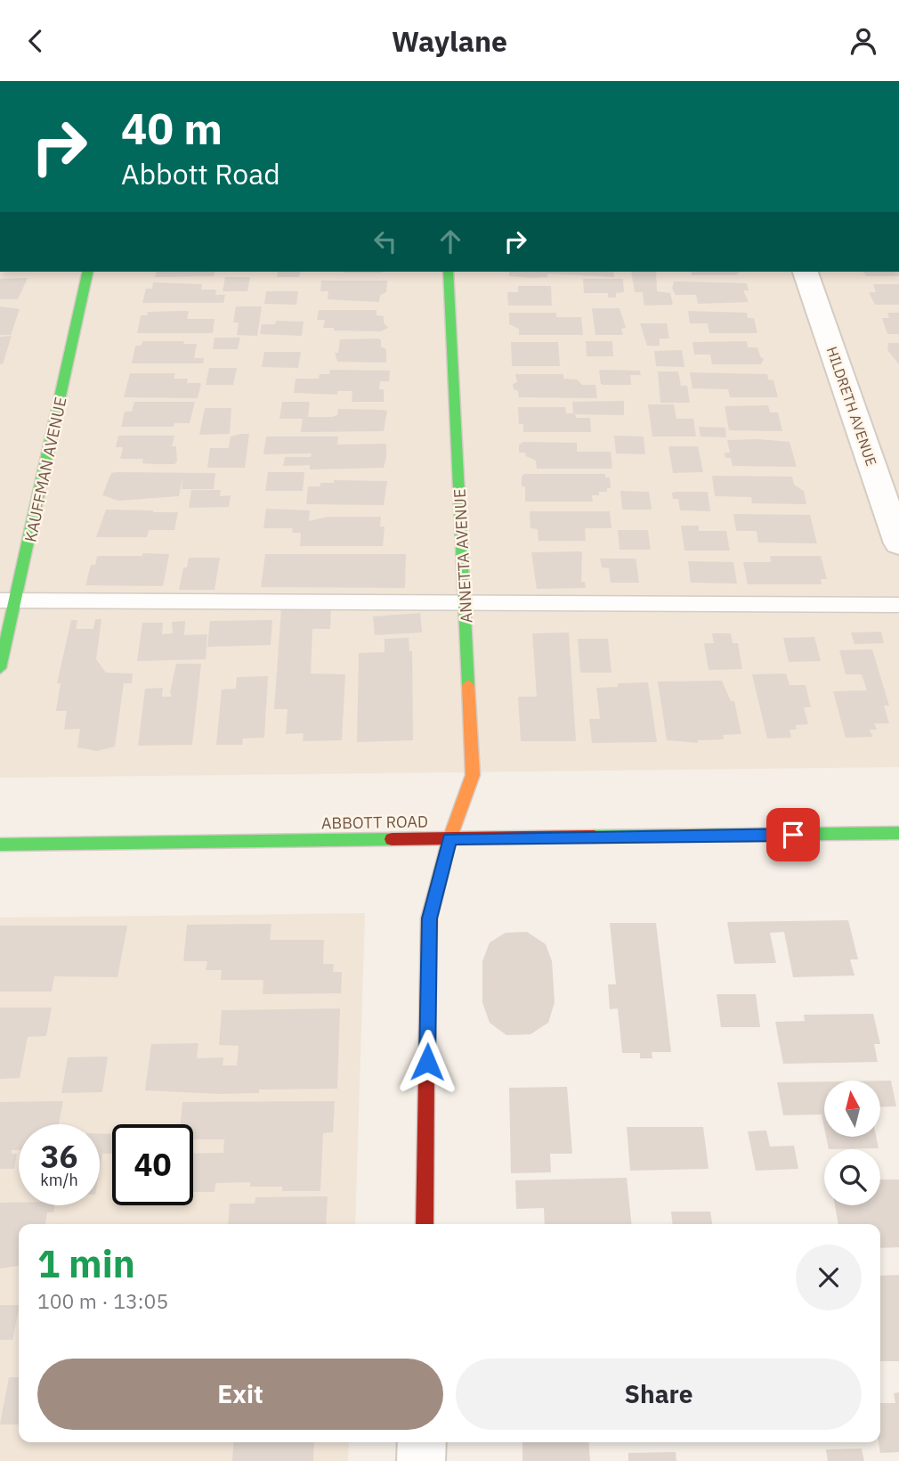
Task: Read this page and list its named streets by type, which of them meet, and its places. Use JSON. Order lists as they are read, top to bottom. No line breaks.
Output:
{"streets":{"street":["HILDRETH AVENUE","KAUFFMAN AVENUE","ANNETTA AVENUE","ABBOTT ROAD"]},"crossings":[["ANNETTA AVENUE","ABBOTT ROAD"]],"north":"top","page":{"header":"Waylane","turn":["40 m","Abbott Road"],"speed":"36 km/h","limit":"40","heading":["1 min","100 m · 13:05"],"buttons":["Exit","Share"]}}
